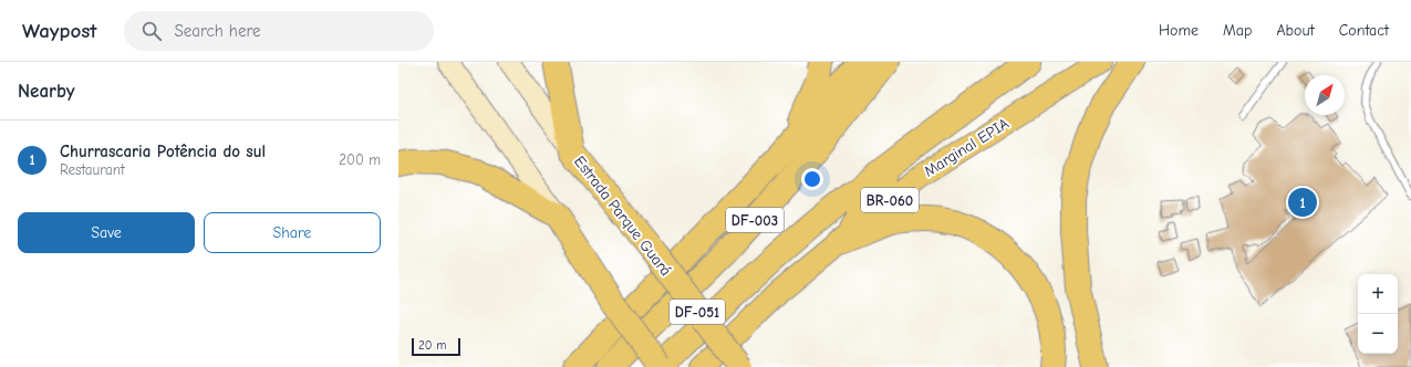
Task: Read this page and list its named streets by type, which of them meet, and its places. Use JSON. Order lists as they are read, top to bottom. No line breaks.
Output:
{"streets":{"highway":["Estrada Parque Guará","DF-003","DF-051"],"main road":["Marginal EPIA","BR-060"]},"scale_bar":"20 m","north":"top right","page":{"header":"Waypost","search":"Search here","nav":["Home","Map","About","Contact"],"heading":"Nearby","list":[{"mark":"1","name":"Churrascaria Potência do sul","note":"Restaurant","value":"200 m"}],"pins":"1","buttons":["Save","Share"],"map_buttons":["+","−"],"scale":"20 m"}}
